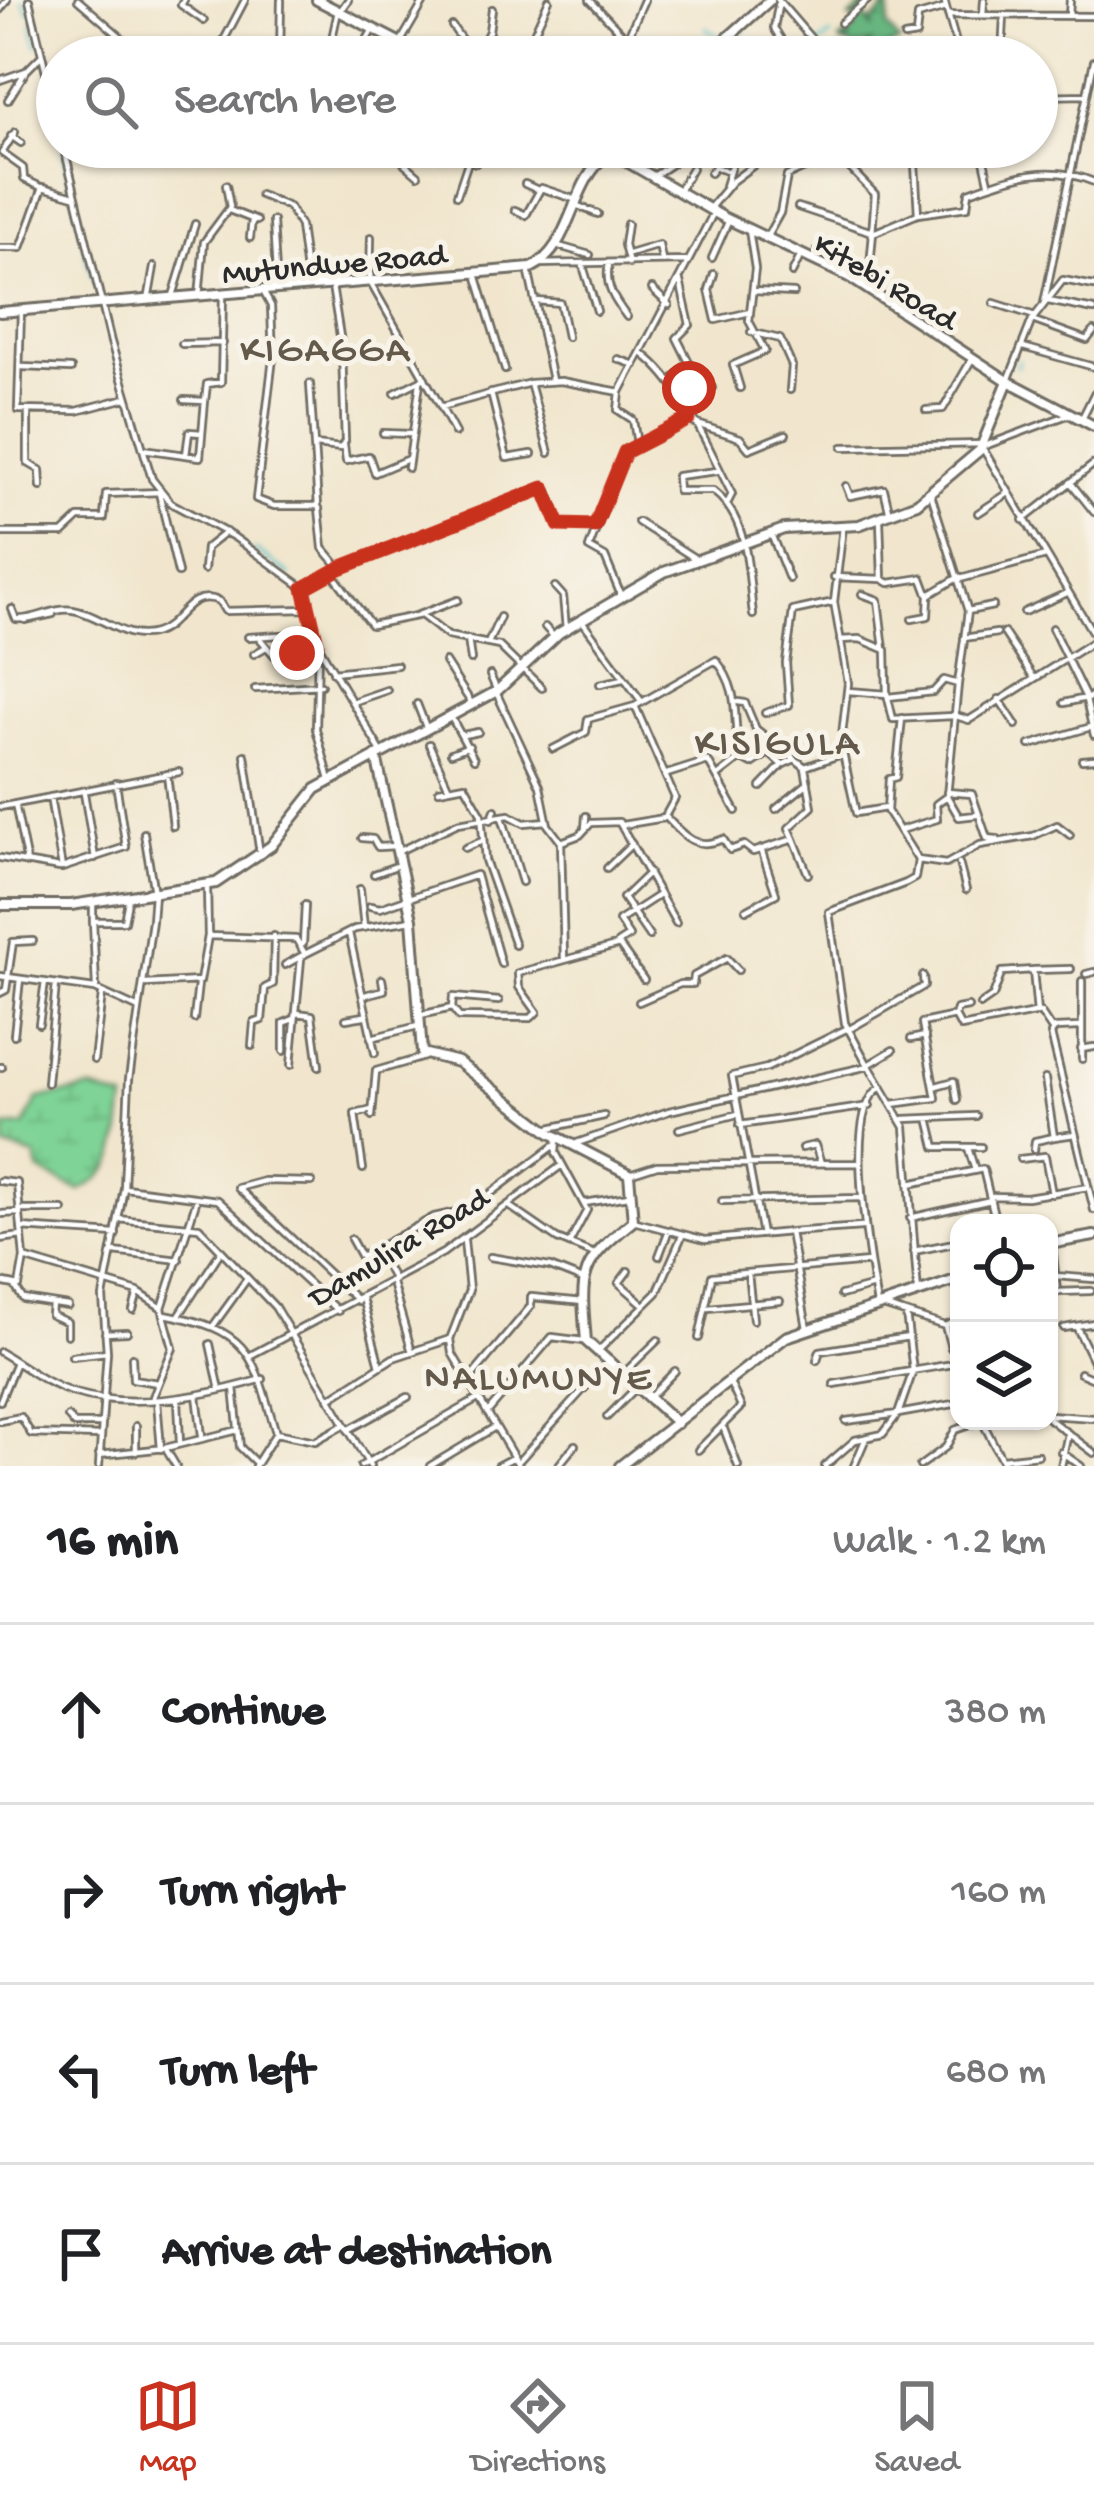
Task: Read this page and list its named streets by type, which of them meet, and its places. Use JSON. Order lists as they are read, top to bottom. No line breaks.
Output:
{"streets":{"street":["Mutundwe Road","Kitebi Road","Damulira Road"]},"districts":["KIGAGGA","KISIGULA","NALUMUNYE"],"page":{"search":"Search here","heading":["16 min","Walk · 1.2 km"],"list":[["Continue","380 m"],["Turn right","160 m"],["Turn left","680 m"],"Arrive at destination"],"nav":["Map","Directions","Saved"]}}
